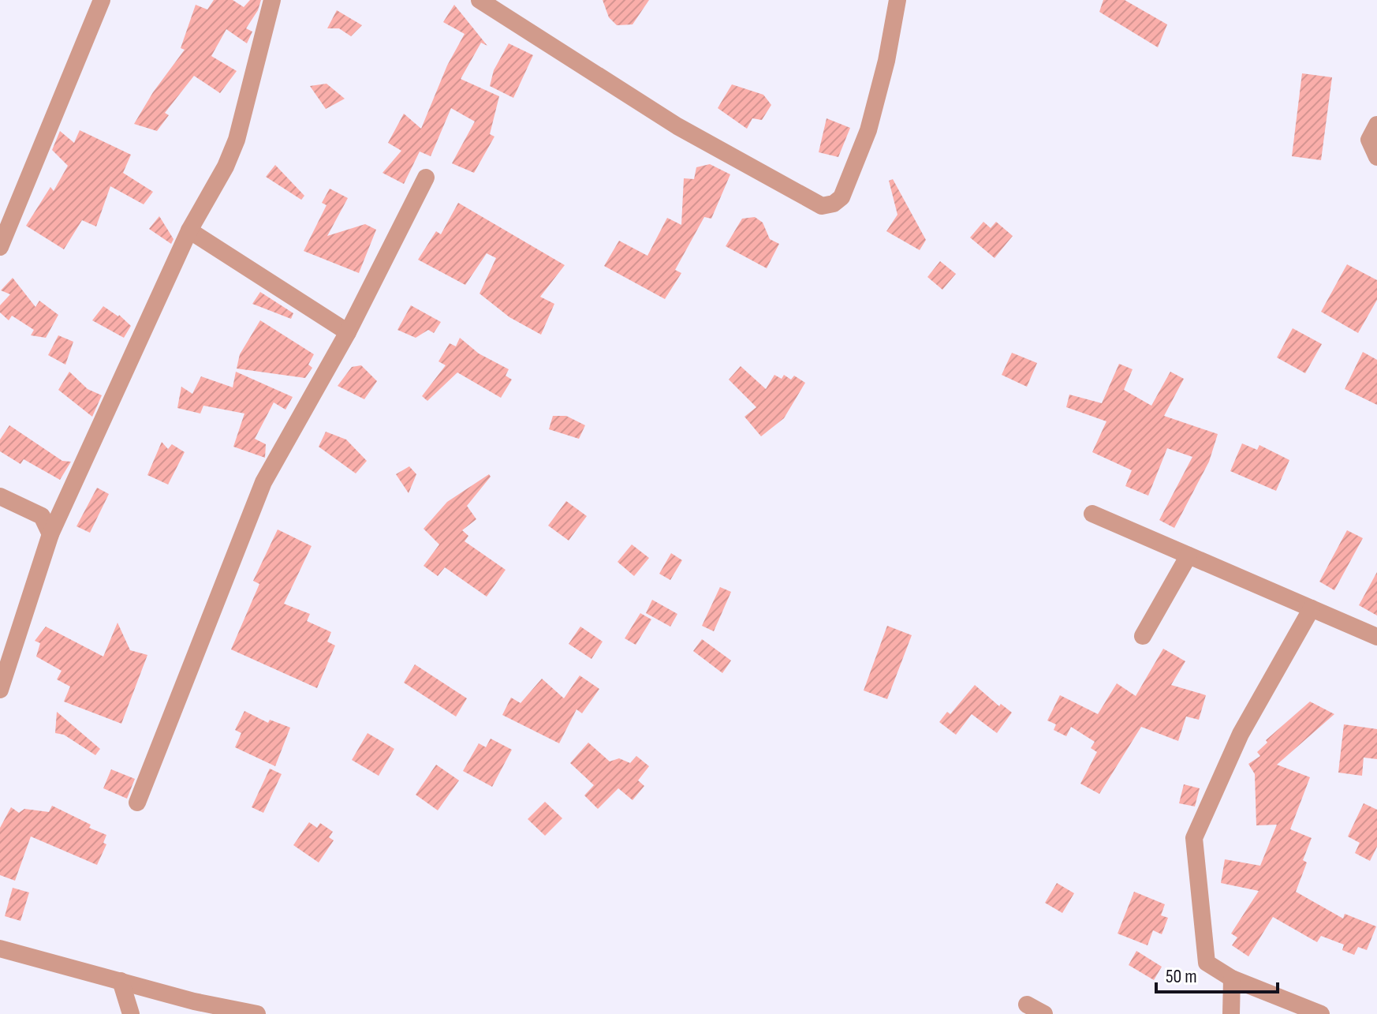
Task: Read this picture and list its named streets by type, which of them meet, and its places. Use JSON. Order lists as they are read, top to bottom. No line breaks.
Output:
{"scale_bar":"50 m"}
